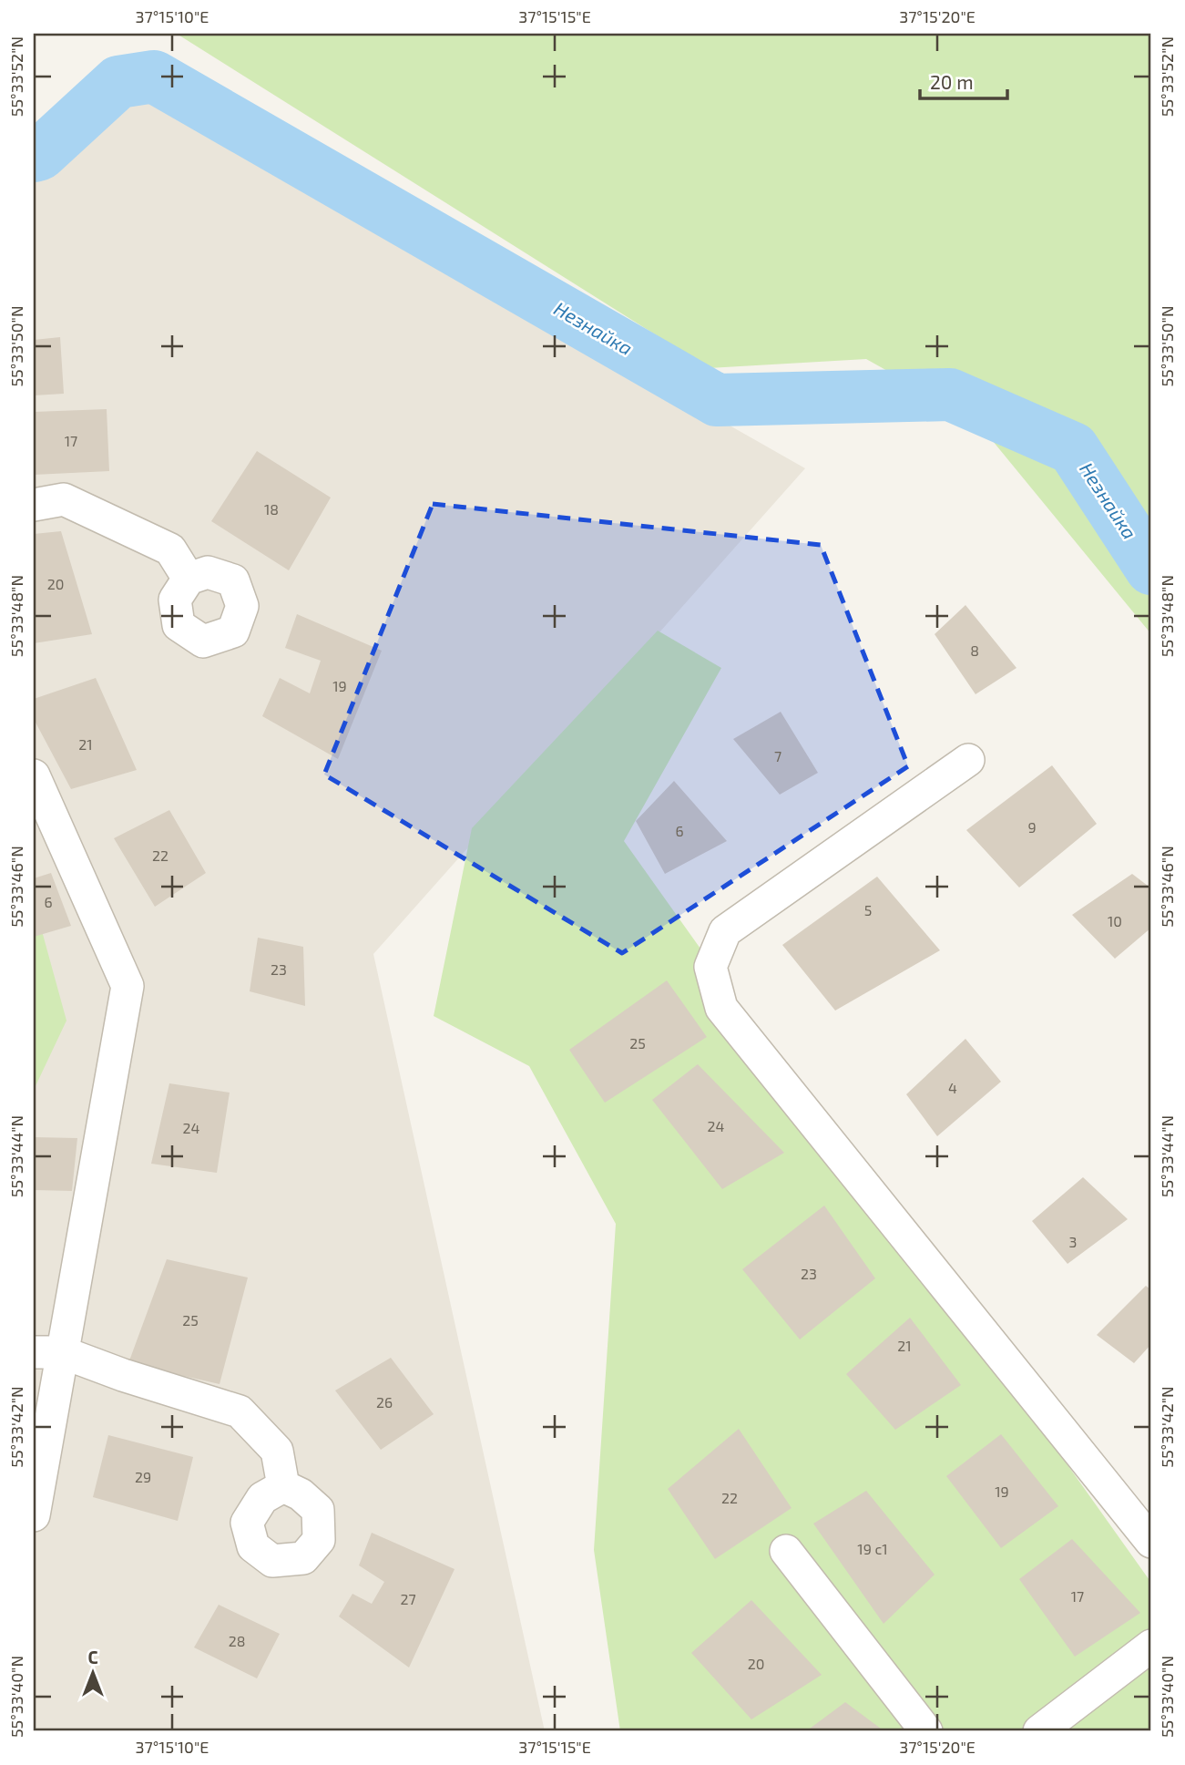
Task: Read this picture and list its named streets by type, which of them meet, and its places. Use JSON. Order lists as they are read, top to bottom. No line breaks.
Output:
{"water":["Незнайка"],"house_numbers":["17","18","20","8","19","21","7","9","6","22","6","5","10","23","25","4","24","24","3","23","25","21","26","29","19","22","19 с1","17","27","28","20"],"scale_bar":"20 m","north":"top","coordinates":["37°15'10\"E","37°15'15\"E","37°15'20\"E","55°33'52\"N","55°33'50\"N","55°33'48\"N","55°33'46\"N","55°33'44\"N","55°33'42\"N","55°33'40\"N"]}
